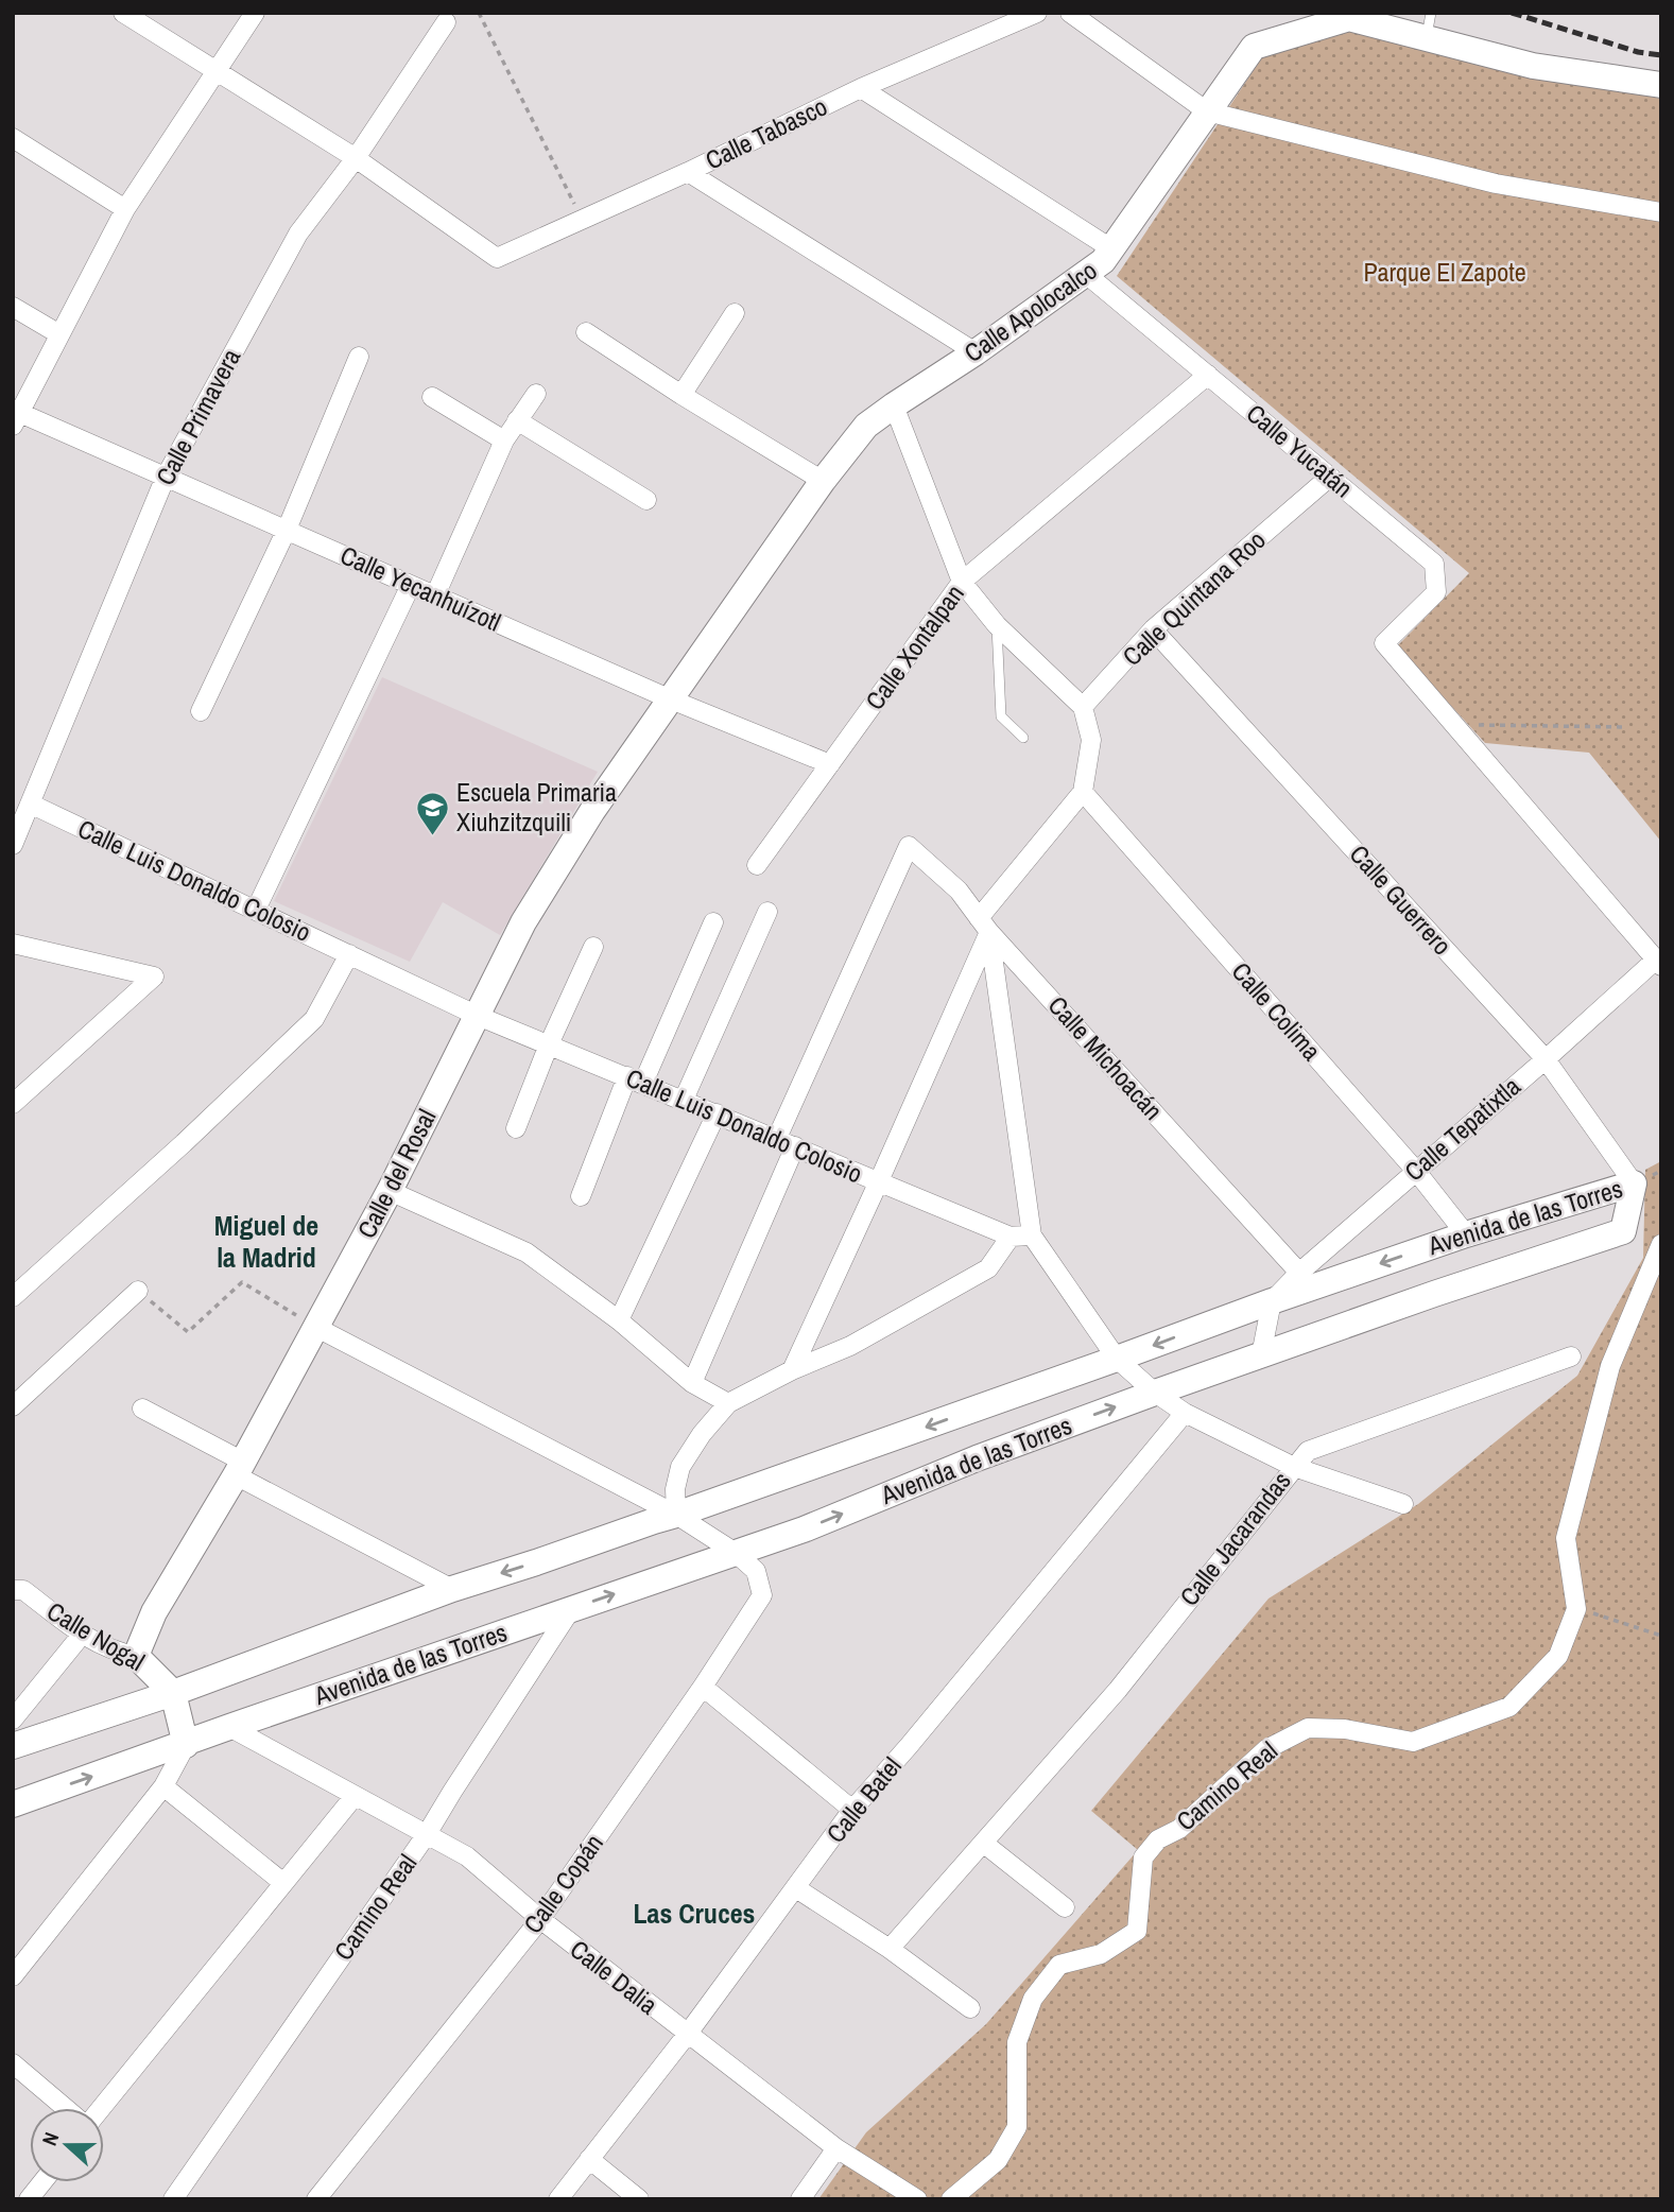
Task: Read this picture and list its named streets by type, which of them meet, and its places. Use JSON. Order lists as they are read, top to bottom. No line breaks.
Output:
{"streets":{"street":["Calle Tabasco","Calle Apolocalco","Calle Primavera","Calle Yucatán","Calle Yecanhuízotl","Calle Quintana Roo","Calle Xontalpan","Calle Luis Donaldo Colosio","Calle Guerrero","Calle Colima","Calle Michoacán","Calle Tepatixtla","Calle del Rosal","Avenida de las Torres","Calle Jacarandas","Calle Nogal","Camino Real","Calle Batel","Calle Copán","Calle Dalia"]},"crossings":[["Calle Tabasco","Calle Primavera"],["Calle Apolocalco","Calle Yucatán"],["Calle Apolocalco","Calle Yecanhuízotl"],["Calle Apolocalco","Calle del Rosal"],["Calle Primavera","Calle Yecanhuízotl"],["Calle Primavera","Calle Luis Donaldo Colosio"],["Calle Yucatán","Calle Quintana Roo"],["Calle Yucatán","Calle Xontalpan"],["Calle Yecanhuízotl","Calle Xontalpan"],["Calle Yecanhuízotl","Calle del Rosal"],["Calle Quintana Roo","Calle Guerrero"],["Calle Luis Donaldo Colosio","Calle Michoacán"],["Calle Luis Donaldo Colosio","Calle del Rosal"],["Calle Guerrero","Calle Tepatixtla"],["Calle Guerrero","Avenida de las Torres"],["Calle Colima","Calle Tepatixtla"],["Calle Colima","Avenida de las Torres"],["Calle Michoacán","Calle Tepatixtla"],["Calle Tepatixtla","Avenida de las Torres"],["Calle del Rosal","Calle Nogal"],["Calle del Rosal","Calle Copán"],["Avenida de las Torres","Calle Nogal"],["Avenida de las Torres","Camino Real"],["Avenida de las Torres","Calle Copán"],["Avenida de las Torres","Calle Dalia"],["Camino Real","Calle Dalia"],["Calle Batel","Calle Dalia"],["Calle Copán","Calle Dalia"]],"districts":["Miguel de la Madrid","Las Cruces"],"parks":["Parque El Zapote"],"places":{"school or university":["Escuela Primaria Xiuhzitzquili"]},"north":"left"}
